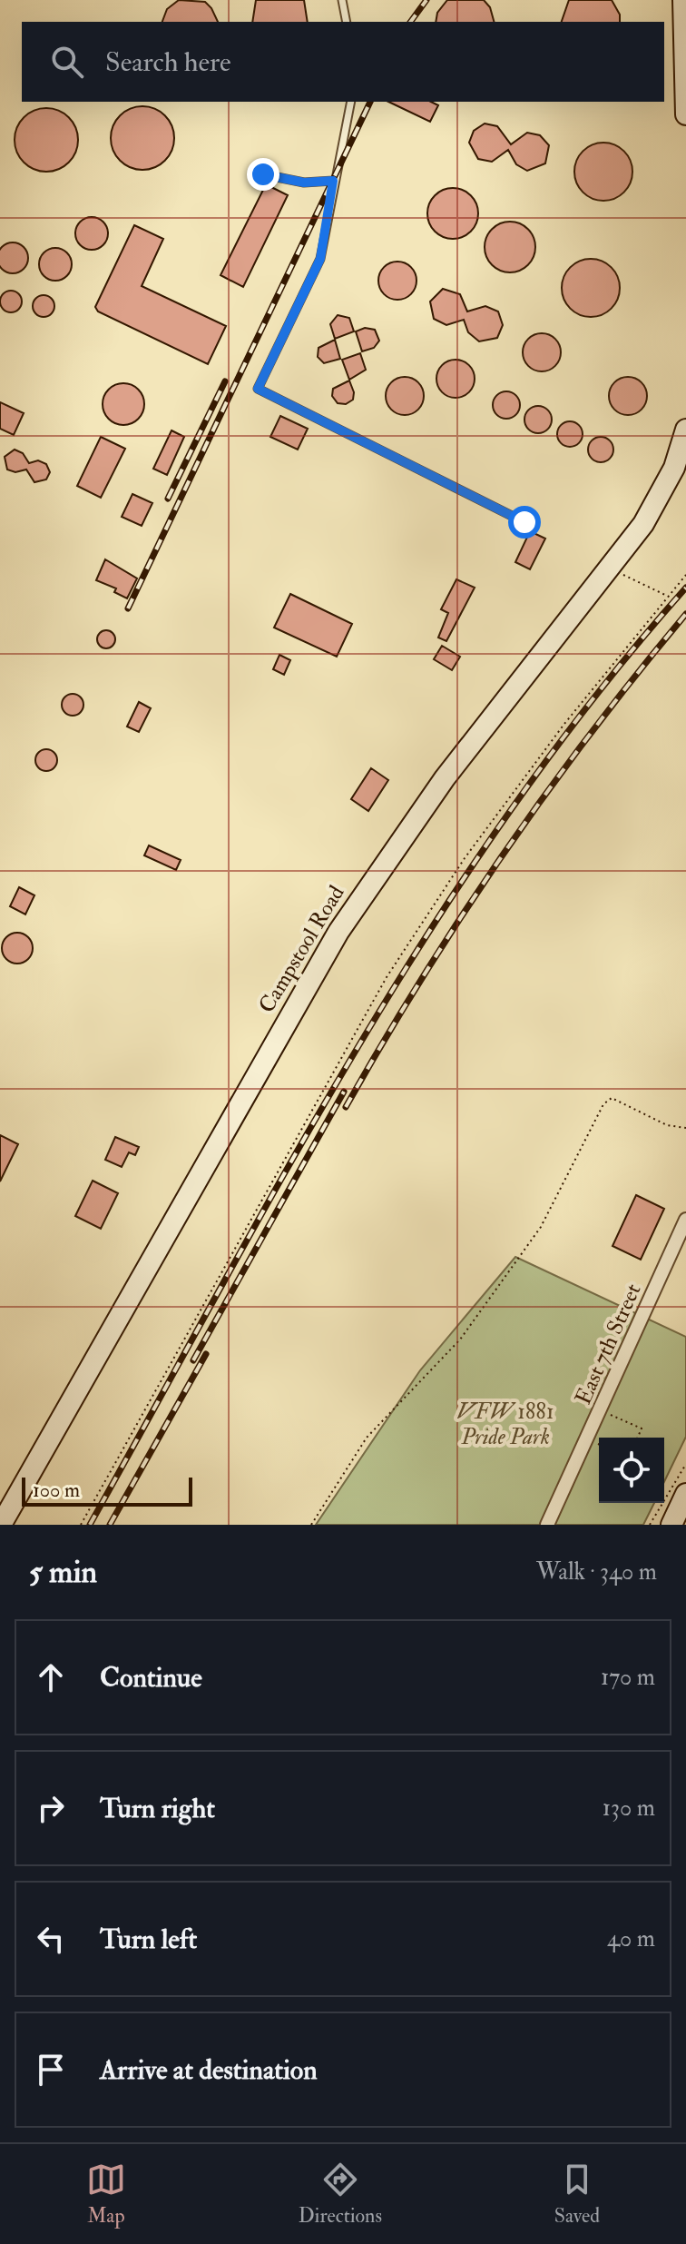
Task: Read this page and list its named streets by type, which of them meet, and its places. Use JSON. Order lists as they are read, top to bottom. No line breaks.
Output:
{"streets":{"main road":["Campstool Road"],"street":["East 7th Street"]},"parks":["VFW 1881 Pride Park"],"scale_bar":"100 m","page":{"search":"Search here","scale":"100 m","heading":["5 min","Walk · 340 m"],"list":[["Continue","170 m"],["Turn right","130 m"],["Turn left","40 m"],"Arrive at destination"],"nav":["Map","Directions","Saved"]}}
